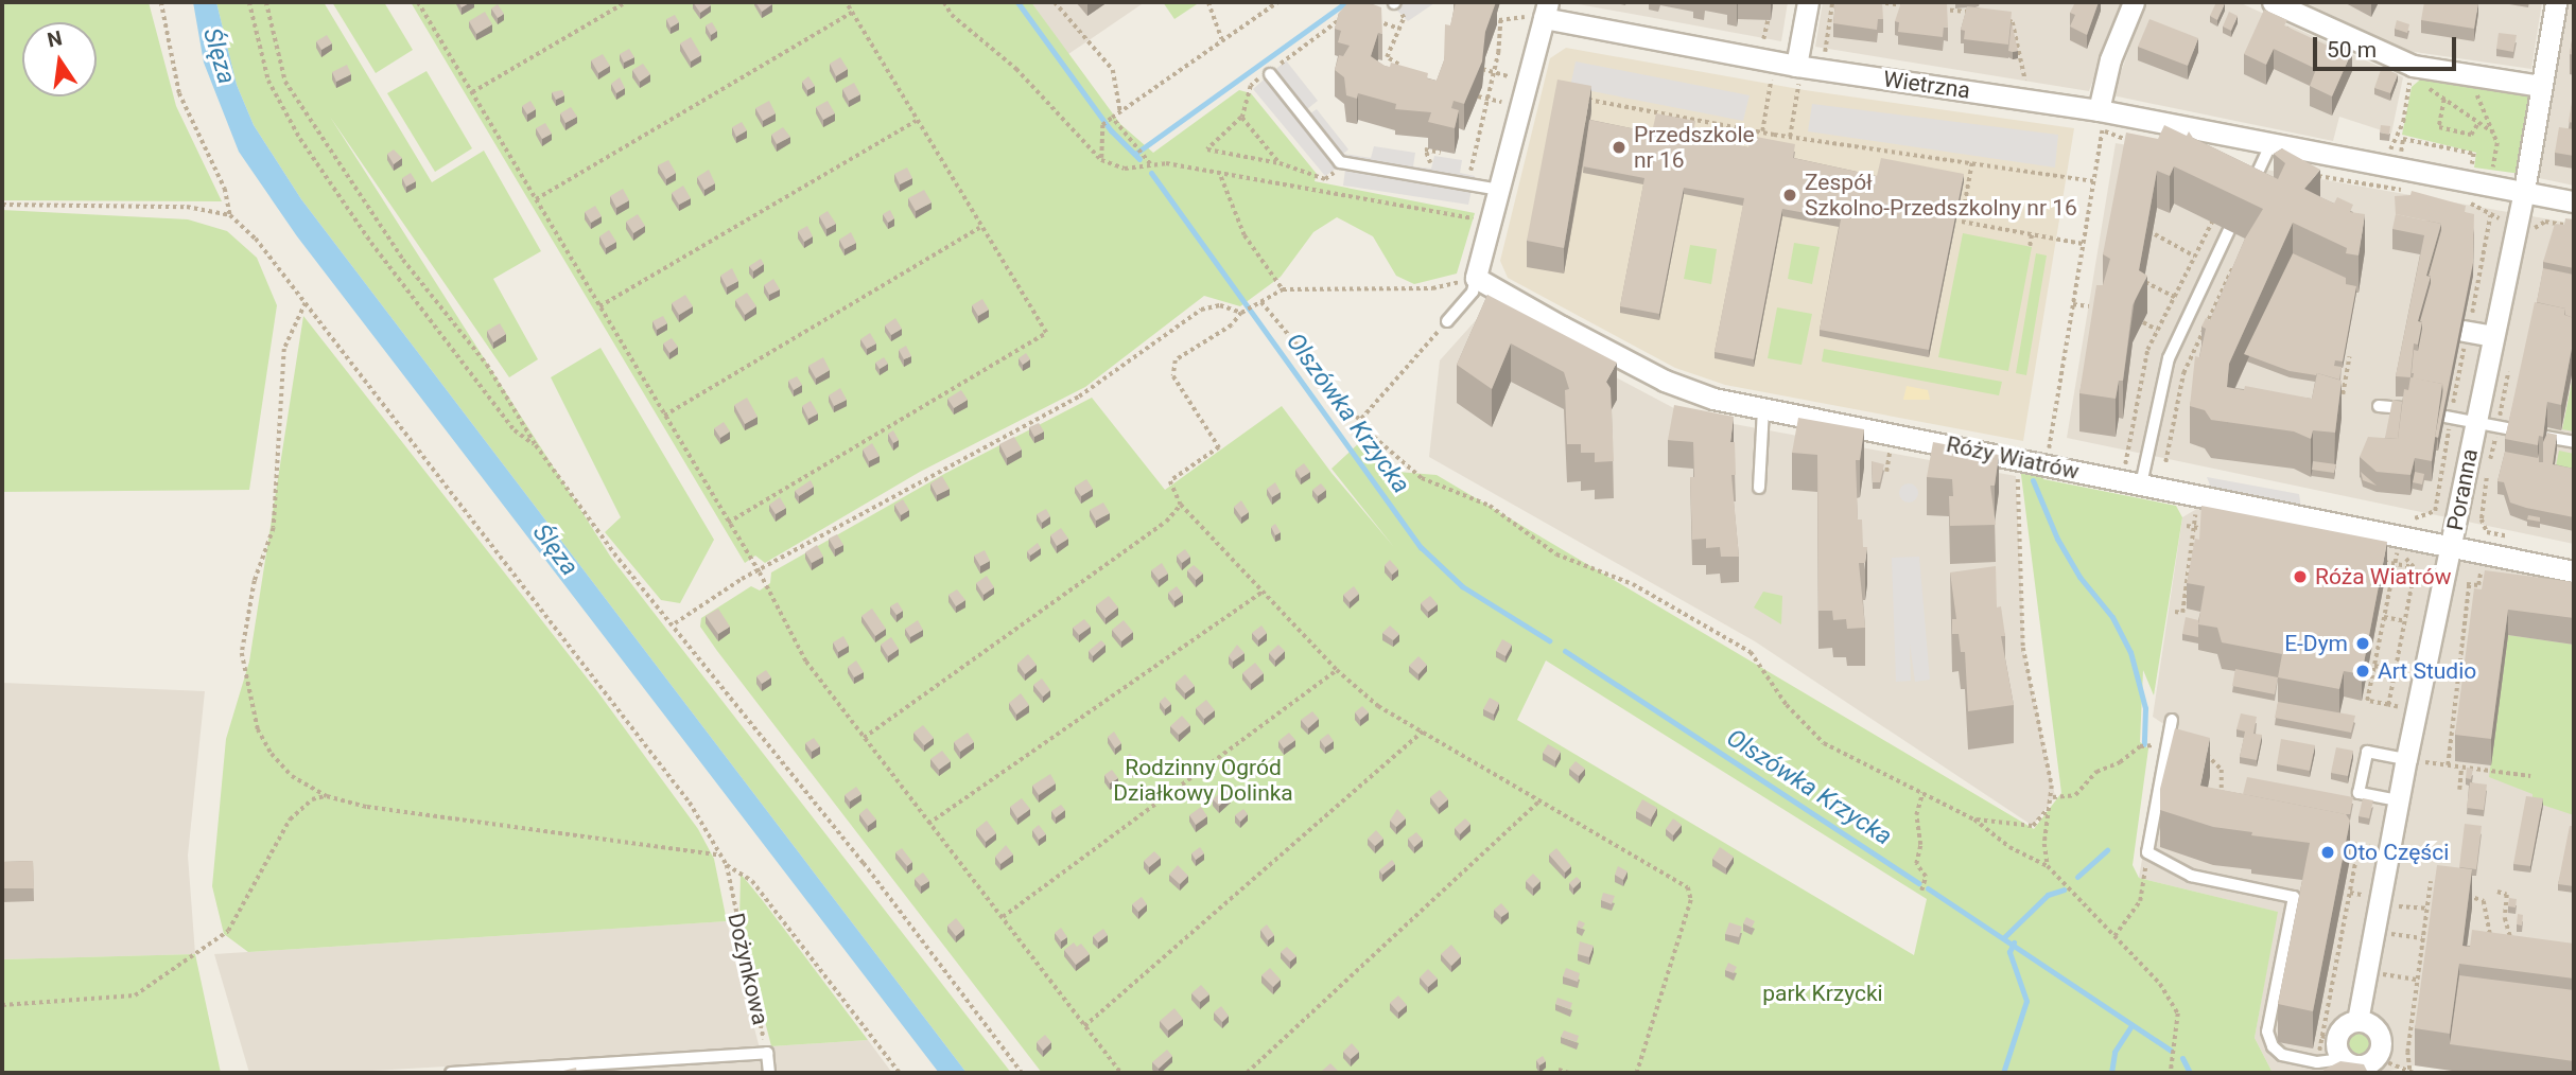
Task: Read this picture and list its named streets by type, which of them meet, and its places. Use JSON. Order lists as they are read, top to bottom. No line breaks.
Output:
{"streets":{"street":["Wietrzna","Róży Wiatrów","Poranna"],"lane":["Dożynkowa"]},"crossings":[["Wietrzna","Poranna"],["Róży Wiatrów","Poranna"]],"water":["Ślęza","Olszówka Krzycka"],"parks":["Rodzinny Ogród Działkowy Dolinka","park Krzycki"],"places":["Przedszkole nr 16","Zespół Szkolno-Przedszkolny nr 16","Róża Wiatrów","E-Dym","Art Studio","Oto Części"],"scale_bar":"50 m","north":"top"}
